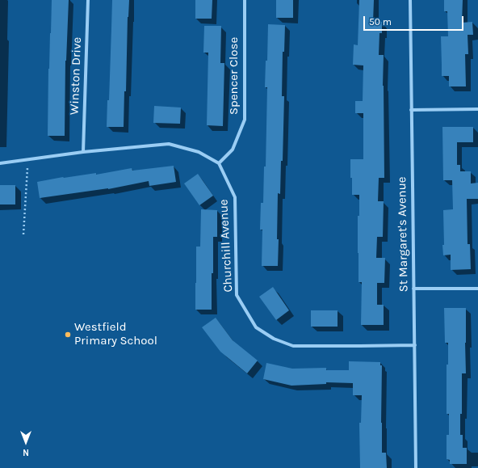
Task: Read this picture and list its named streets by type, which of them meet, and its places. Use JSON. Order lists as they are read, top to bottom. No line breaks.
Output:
{"streets":{"street":["Winston Drive","Spencer Close","St Margaret's Avenue","Churchill Avenue"]},"crossings":[["Spencer Close","Churchill Avenue"],["St Margaret's Avenue","Churchill Avenue"]],"places":["Westfield Primary School"],"scale_bar":"50 m","north":"bottom"}
